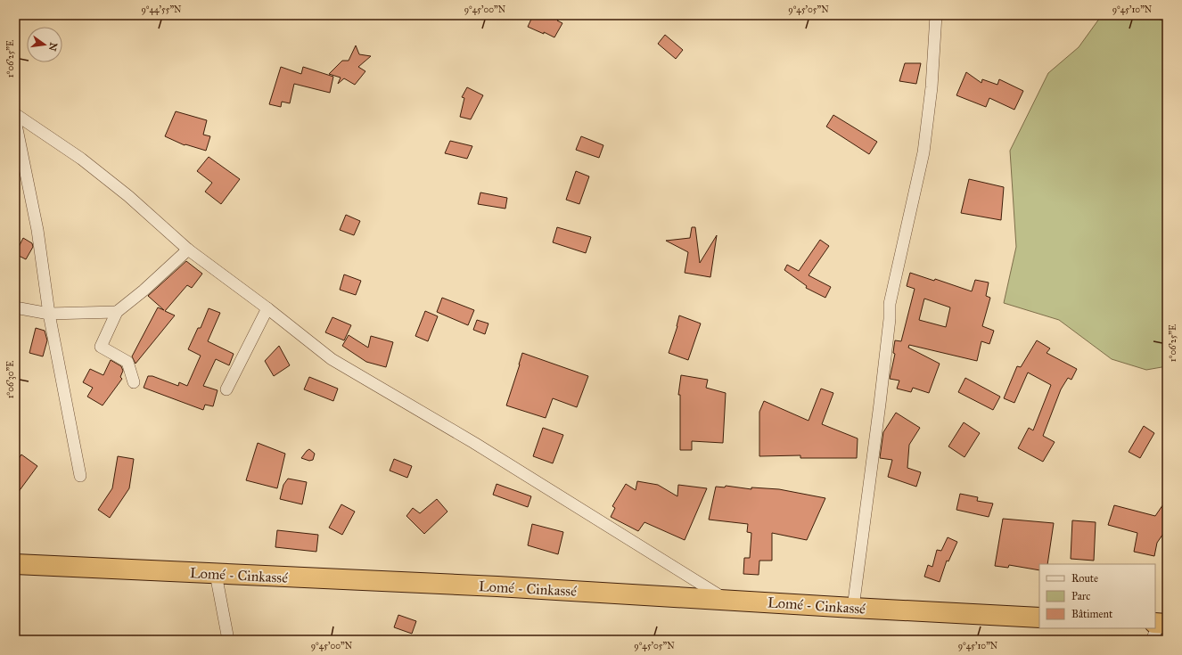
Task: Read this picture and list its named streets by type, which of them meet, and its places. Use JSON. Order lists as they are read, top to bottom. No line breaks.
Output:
{"streets":{"highway":["Lomé - Cinkassé"]},"legend":["Route","Parc","Bâtiment"],"north":"right","coordinates":["9°44'55\"N","9°45'00\"N","9°45'05\"N","9°45'10\"N","1°06'25\"E","1°06'30\"E"]}
